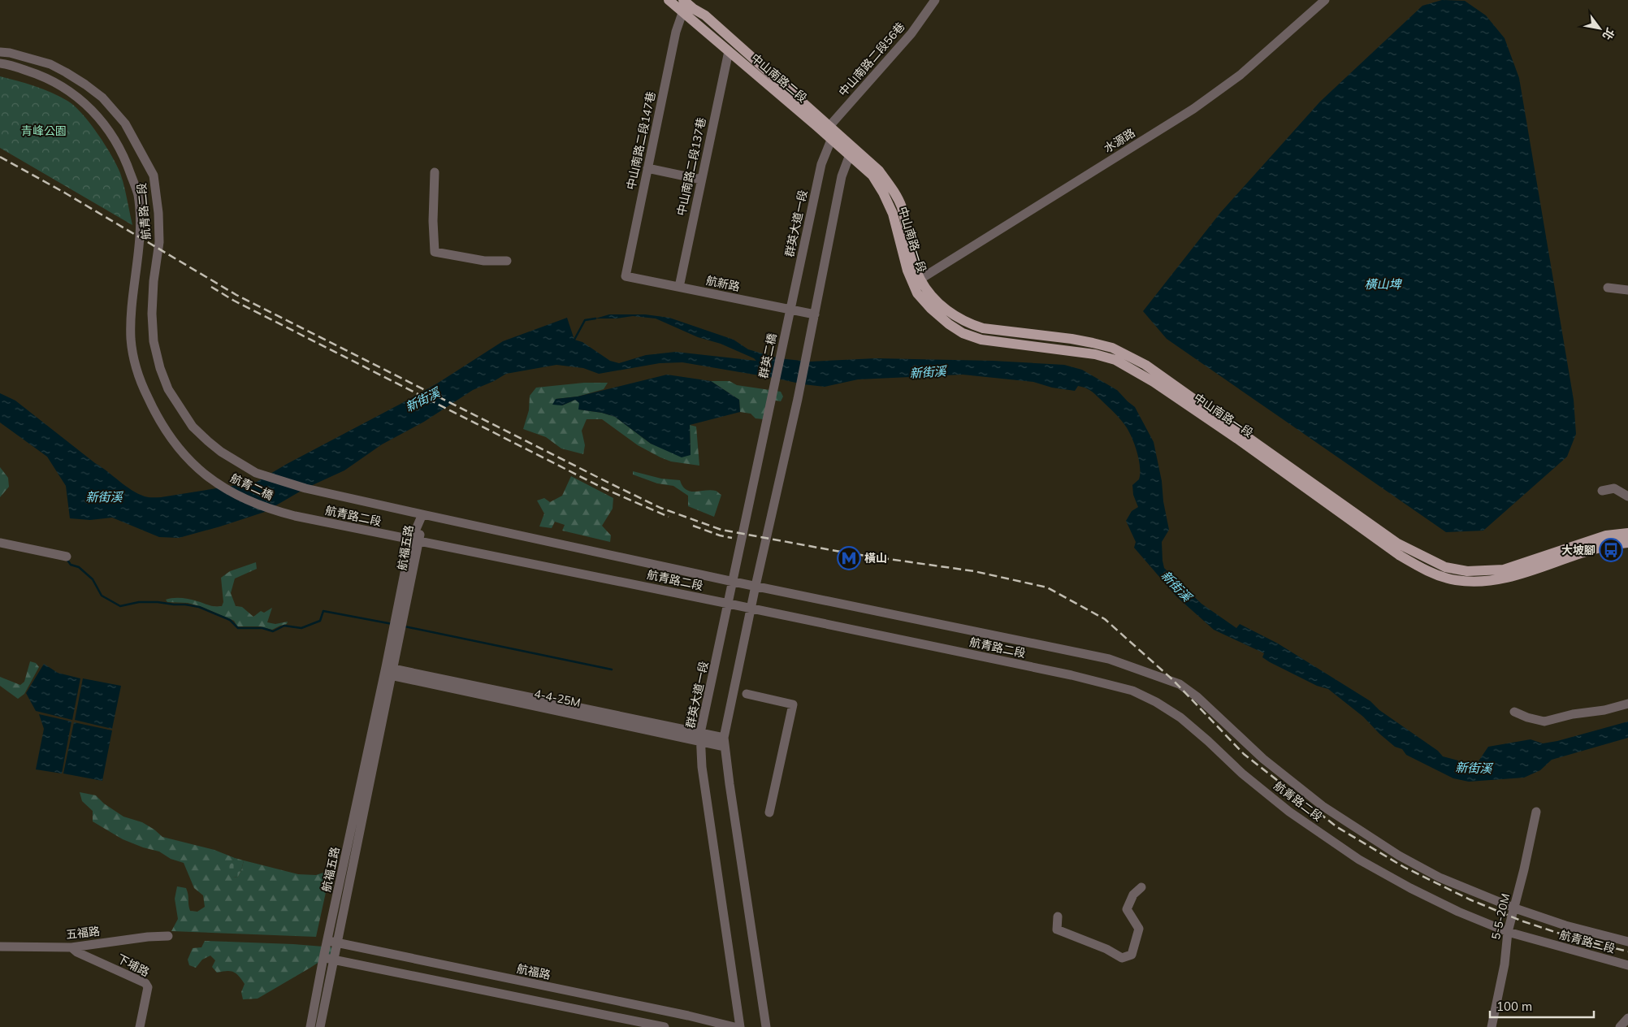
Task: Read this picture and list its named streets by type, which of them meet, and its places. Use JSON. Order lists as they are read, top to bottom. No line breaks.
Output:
{"streets":{"main road":["中山南路二段","中山南路一段"],"street":["中山南路二段56巷","中山南路二段147巷","水源路","中山南路二段137巷","航青路二段","群英大道一段","航新路","群英二橋","航青二橋","航福五路","4-4-25M","5-5-20M","五福路","下埔路","航福路"]},"crossings":[["中山南路二段56巷","中山南路二段"],["中山南路二段56巷","群英大道一段"],["中山南路二段","中山南路二段147巷"],["中山南路二段","中山南路二段137巷"],["中山南路二段","群英大道一段"],["中山南路二段","中山南路一段"],["中山南路二段147巷","航新路"],["水源路","中山南路一段"],["中山南路二段137巷","航新路"],["航青路二段","群英大道一段"],["航青路二段","航青二橋"],["航青路二段","航福五路"],["航青路二段","5-5-20M"],["群英大道一段","航新路"],["群英大道一段","群英二橋"],["群英大道一段","4-4-25M"],["航福五路","4-4-25M"],["航福五路","航福路"],["五福路","下埔路"]],"water":["橫山埤","新街溪"],"parks":["青峰公園"],"places":{"bus stop":["大坡腳"],"metro station":["橫山"]},"scale_bar":"100 m","north":"bottom right"}
